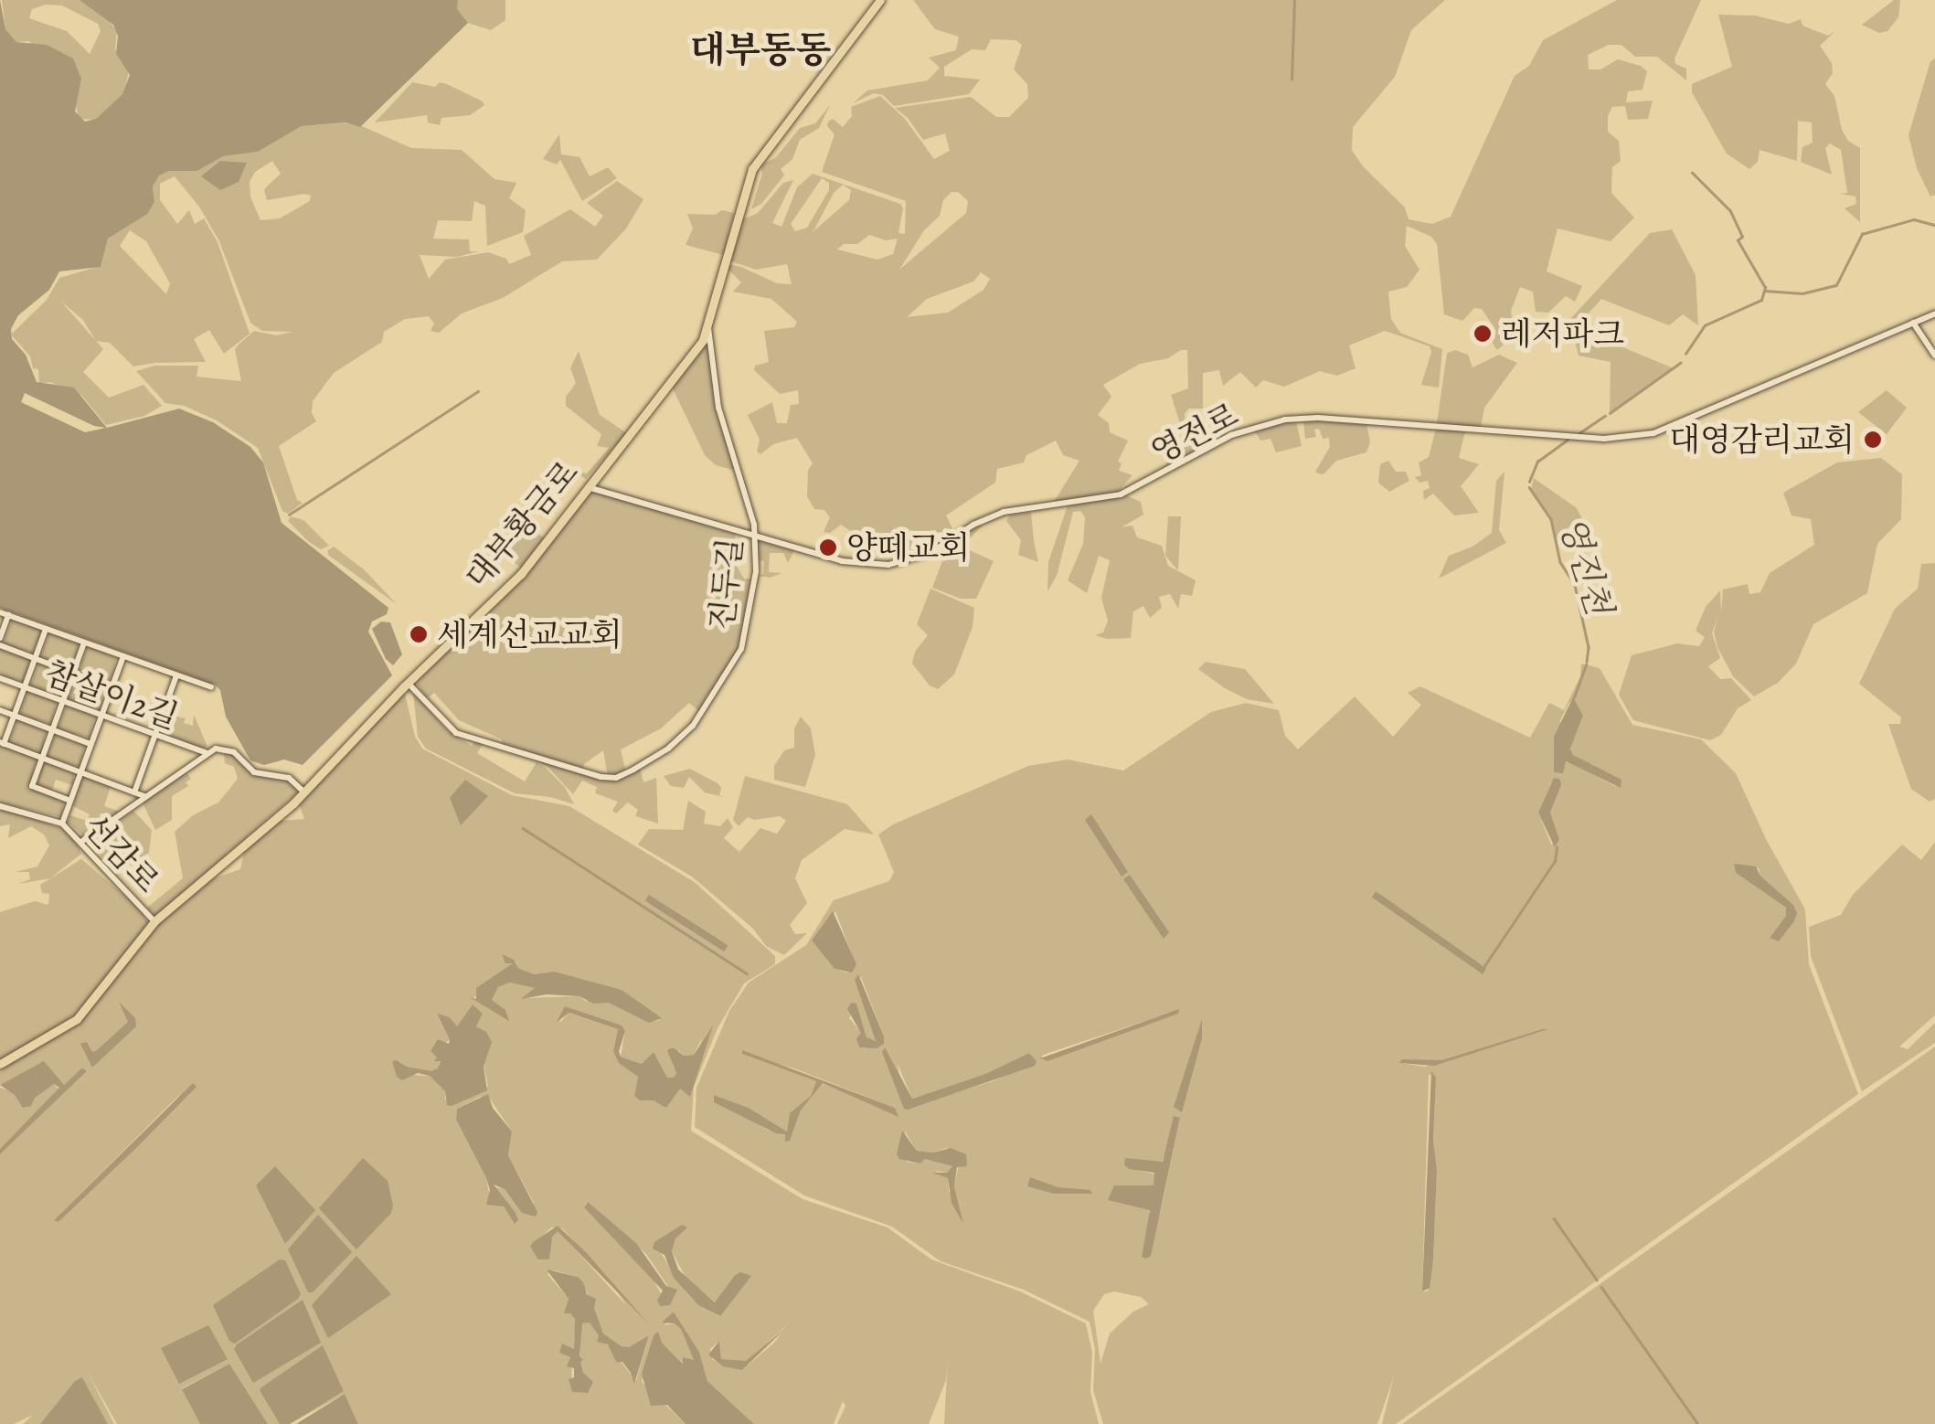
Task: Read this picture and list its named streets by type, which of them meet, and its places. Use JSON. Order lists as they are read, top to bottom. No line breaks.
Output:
{"streets":{"main road":["대부황금로"],"street":["영전로","진두길","참살이2길","선감로"]},"crossings":[["영전로","대부황금로"],["영전로","진두길"],["대부황금로","진두길"],["대부황금로","참살이2길"],["대부황금로","선감로"]],"districts":["대부동동"],"water":["영진천"],"places":["레저파크","대영감리교회","양떼교회","세계선교교회"]}
